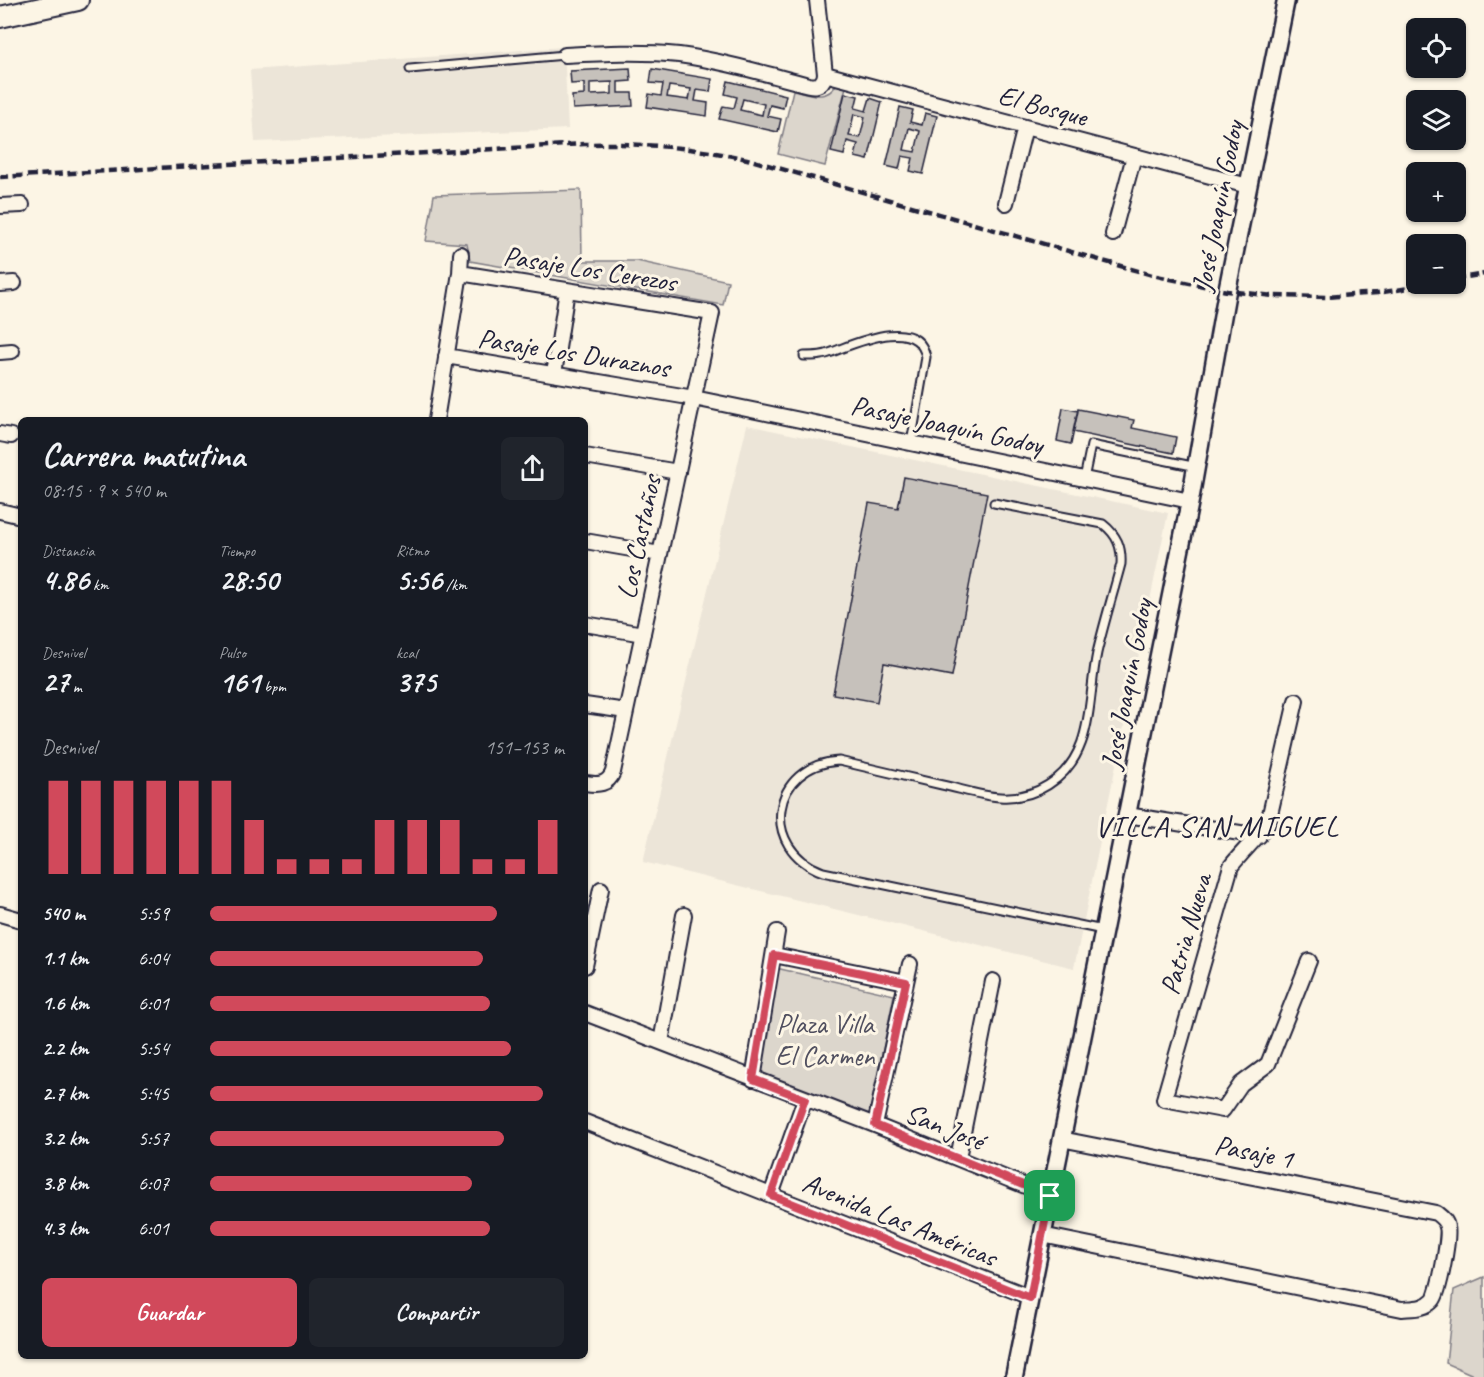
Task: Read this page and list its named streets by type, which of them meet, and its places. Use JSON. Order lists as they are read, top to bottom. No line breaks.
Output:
{"streets":{"street":["El Bosque","José Joaquín Godoy","Pasaje Los Cerezos","Pasaje Los Duraznos","Pasaje Joaquín Godoy","Los Castaños","Patria Nueva","San José","Pasaje 1","Avenida Las Américas"]},"crossings":[["El Bosque","José Joaquín Godoy"],["José Joaquín Godoy","Pasaje Joaquín Godoy"],["José Joaquín Godoy","San José"],["José Joaquín Godoy","Pasaje 1"],["José Joaquín Godoy","Avenida Las Américas"],["Pasaje Los Cerezos","Los Castaños"],["Pasaje Los Duraznos","Pasaje Joaquín Godoy"],["Pasaje Los Duraznos","Los Castaños"],["Pasaje Joaquín Godoy","Los Castaños"]],"districts":["VILLA SAN MIGUEL"],"parks":["Plaza Villa El Carmen"],"page":{"map_buttons":["+","−"],"heading":["Carrera matutina","08:15 · 9 × 540 m"],"stats":[["Distancia","4.86 km"],["Tiempo","28:50"],["Ritmo","5:56 /km"],["Desnivel","27 m"],["Pulso","161 bpm"],["kcal","375"]],"chart":["Desnivel","151–153 m"],"list":[{"name":"540 m","note":"5:59"},{"name":"1.1 km","note":"6:04"},{"name":"1.6 km","note":"6:01"},{"name":"2.2 km","note":"5:54"},{"name":"2.7 km","note":"5:45"},{"name":"3.2 km","note":"5:57"},{"name":"3.8 km","note":"6:07"},{"name":"4.3 km","note":"6:01"}],"buttons":["Guardar","Compartir"]}}
